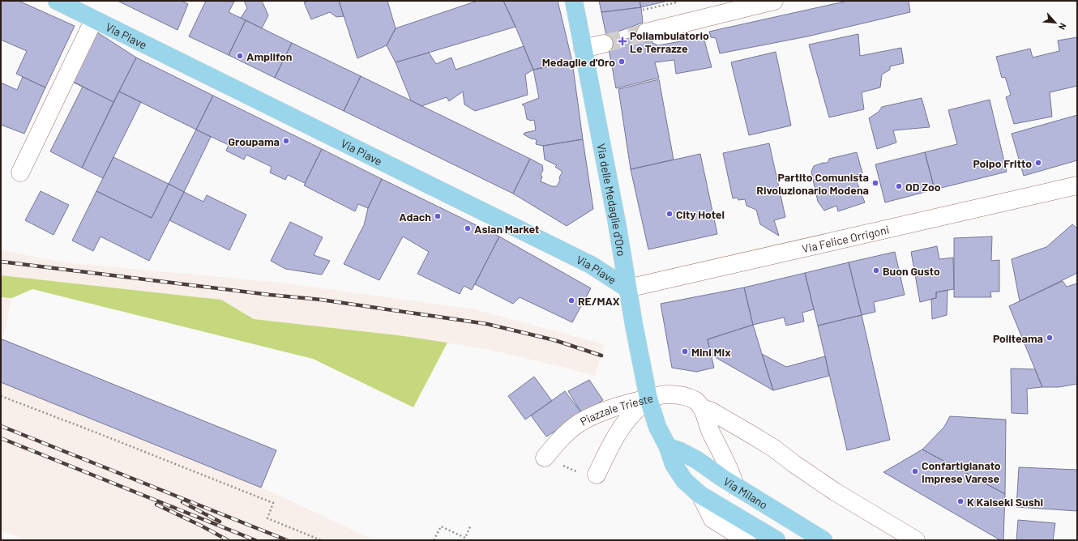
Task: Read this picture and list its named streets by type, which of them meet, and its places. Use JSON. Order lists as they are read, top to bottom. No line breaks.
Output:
{"streets":{"main road":["Via Piave","Via delle Medaglie d'Oro","Via Milano"],"street":["Via Felice Orrigoni","Piazzale Trieste"]},"crossings":[["Via Piave","Via delle Medaglie d'Oro"],["Via Piave","Via Felice Orrigoni"],["Via delle Medaglie d'Oro","Via Felice Orrigoni"],["Via delle Medaglie d'Oro","Piazzale Trieste"]],"places":{"health":["Poliambulatorio Le Terrazze"],"other":["Amplifon","Medaglie d'Oro","Groupama","Polpo Fritto","Partito Comunista Rivoluzionario Modena","OD Zoo","City Hotel","Adach","Asian Market","Buon Gusto","RE/MAX","Politeama","Mini Mix","Confartigianato Imprese Varese","K Kaiseki Sushi"]},"north":"bottom right"}
